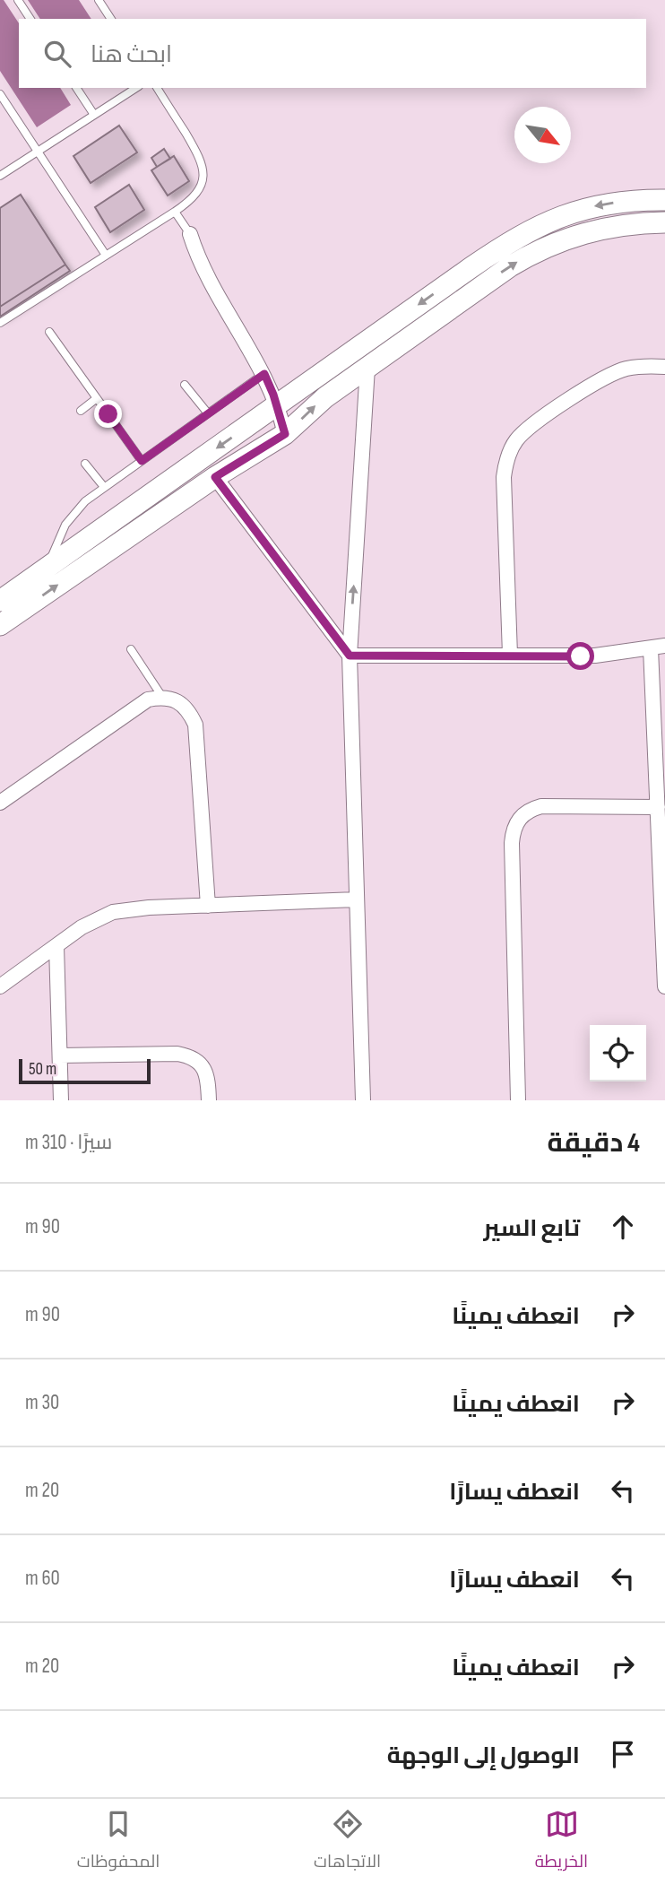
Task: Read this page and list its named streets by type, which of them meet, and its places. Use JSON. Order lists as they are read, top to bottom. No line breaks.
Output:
{"scale_bar":"50 m","north":"bottom right","page":{"search":"ابحث هنا","scale":"50 m","heading":["4 دقيقة","سيرًا · 310 m"],"list":[["تابع السير","90 m"],["انعطف يمينًا","90 m"],["انعطف يمينًا","30 m"],["انعطف يسارًا","20 m"],["انعطف يسارًا","60 m"],["انعطف يمينًا","20 m"],"الوصول إلى الوجهة"],"nav":["الخريطة","الاتجاهات","المحفوظات"]}}
